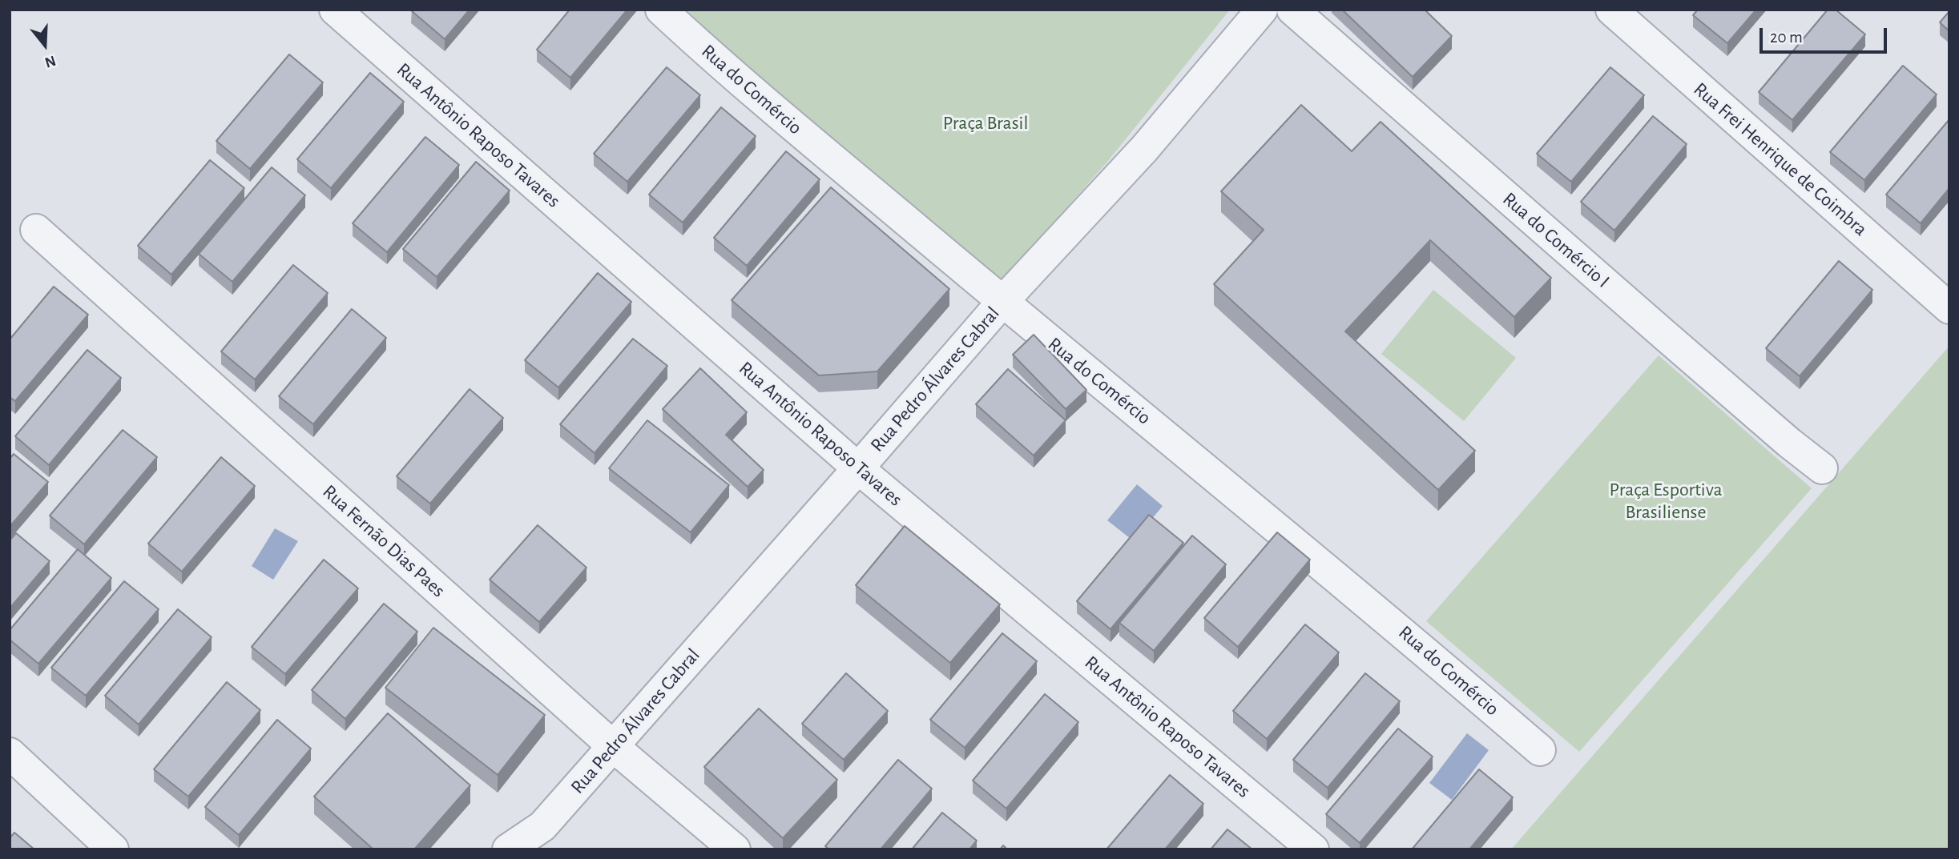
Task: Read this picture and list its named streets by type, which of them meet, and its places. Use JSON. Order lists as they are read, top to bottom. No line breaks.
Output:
{"streets":{"street":["Rua do Comércio","Rua Antônio Raposo Tavares","Rua Frei Henrique de Coimbra","Rua do Comércio I","Rua Pedro Álvares Cabral","Rua Fernão Dias Paes"]},"crossings":[["Rua do Comércio","Rua Pedro Álvares Cabral"],["Rua Antônio Raposo Tavares","Rua Pedro Álvares Cabral"],["Rua Pedro Álvares Cabral","Rua Fernão Dias Paes"]],"parks":["Praça Brasil","Praça Esportiva Brasiliense"],"scale_bar":"20 m","north":"bottom"}
